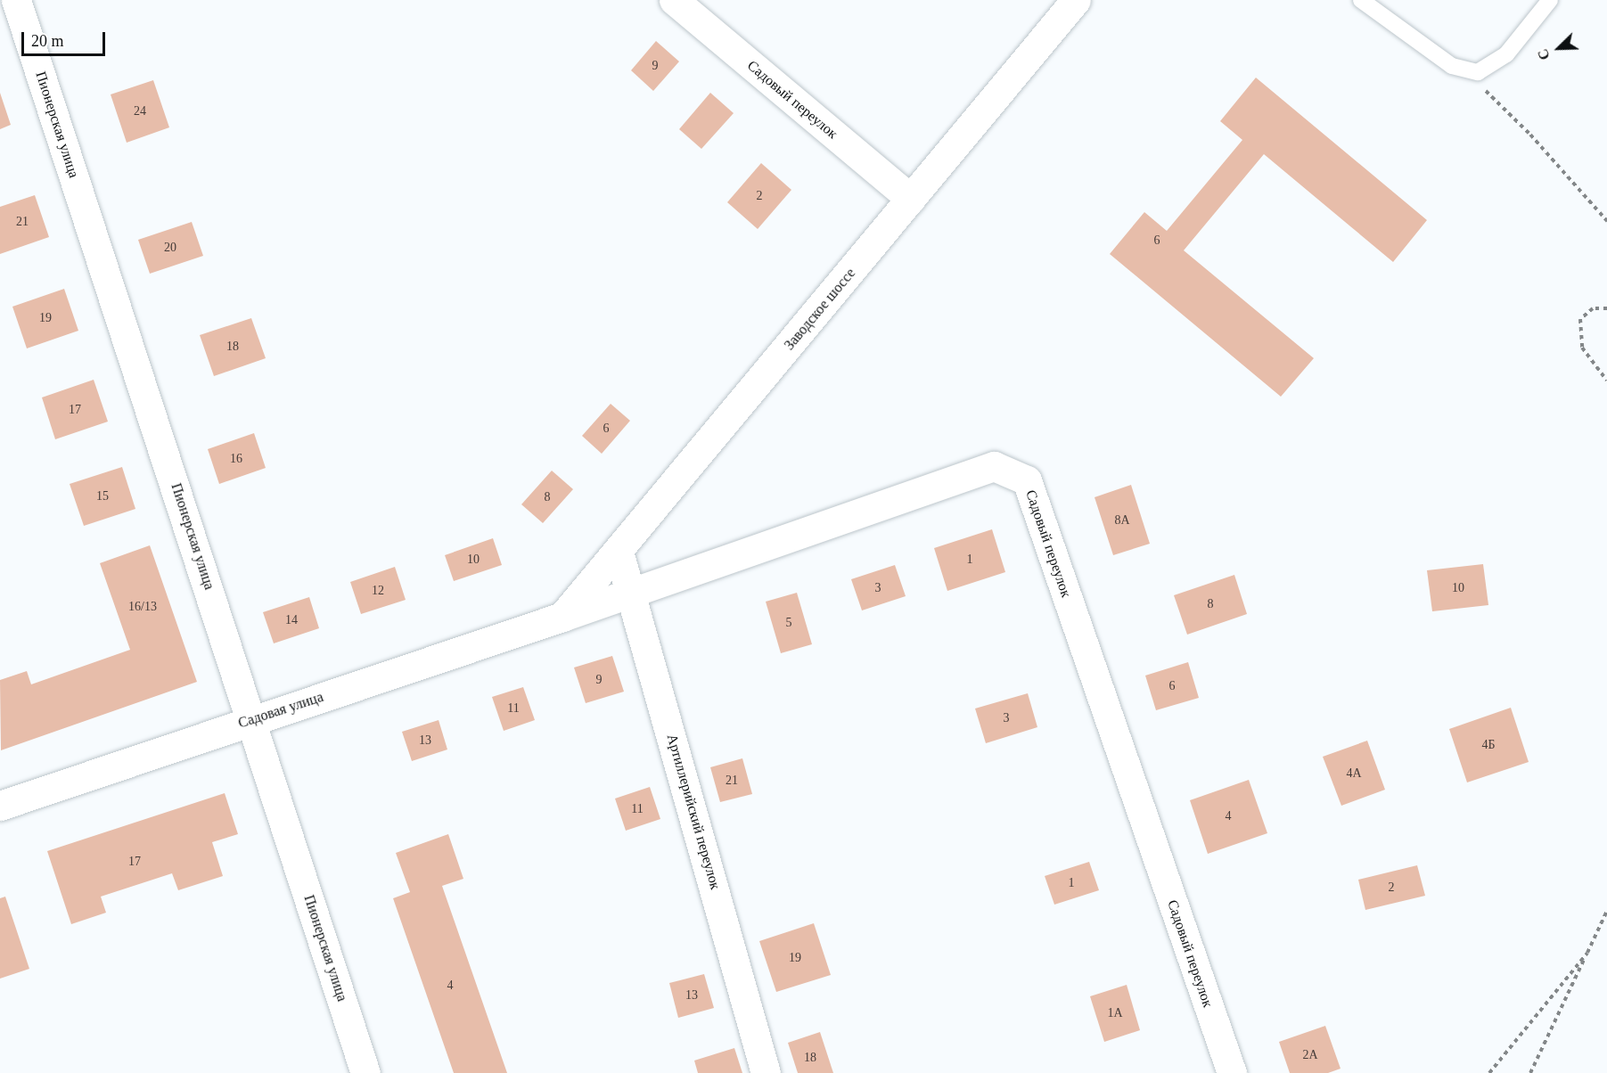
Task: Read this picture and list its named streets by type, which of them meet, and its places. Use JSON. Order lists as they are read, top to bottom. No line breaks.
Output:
{"streets":{"street":["Садовый переулок","Пионерская улица","Заводское шоссе","Садовая улица","Артиллерийский переулок"]},"crossings":[["Садовый переулок","Заводское шоссе"],["Садовый переулок","Садовая улица"],["Садовый переулок","Артиллерийский переулок"],["Пионерская улица","Садовая улица"],["Заводское шоссе","Садовая улица"],["Заводское шоссе","Артиллерийский переулок"]],"house_numbers":["9","24","2","21","6","20","19","18","17","6","16","15","8","8А","10","1","3","10","12","8","16/13","14","5","9","6","11","3","13","4Б","4А","21","11","4","17","1","2","19","4","13","1А","2А","18"],"scale_bar":"20 m","north":"bottom left"}
